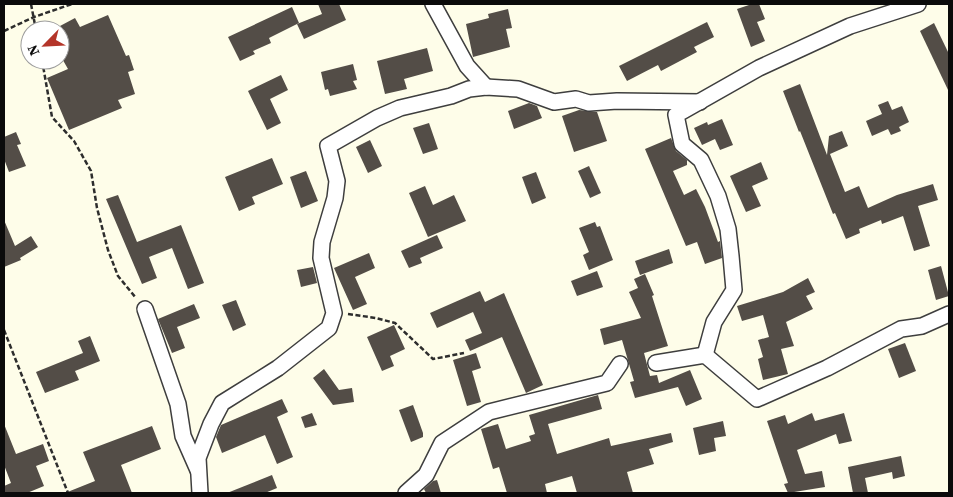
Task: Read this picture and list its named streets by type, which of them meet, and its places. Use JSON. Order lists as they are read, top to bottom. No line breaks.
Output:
{"north":"bottom left"}
